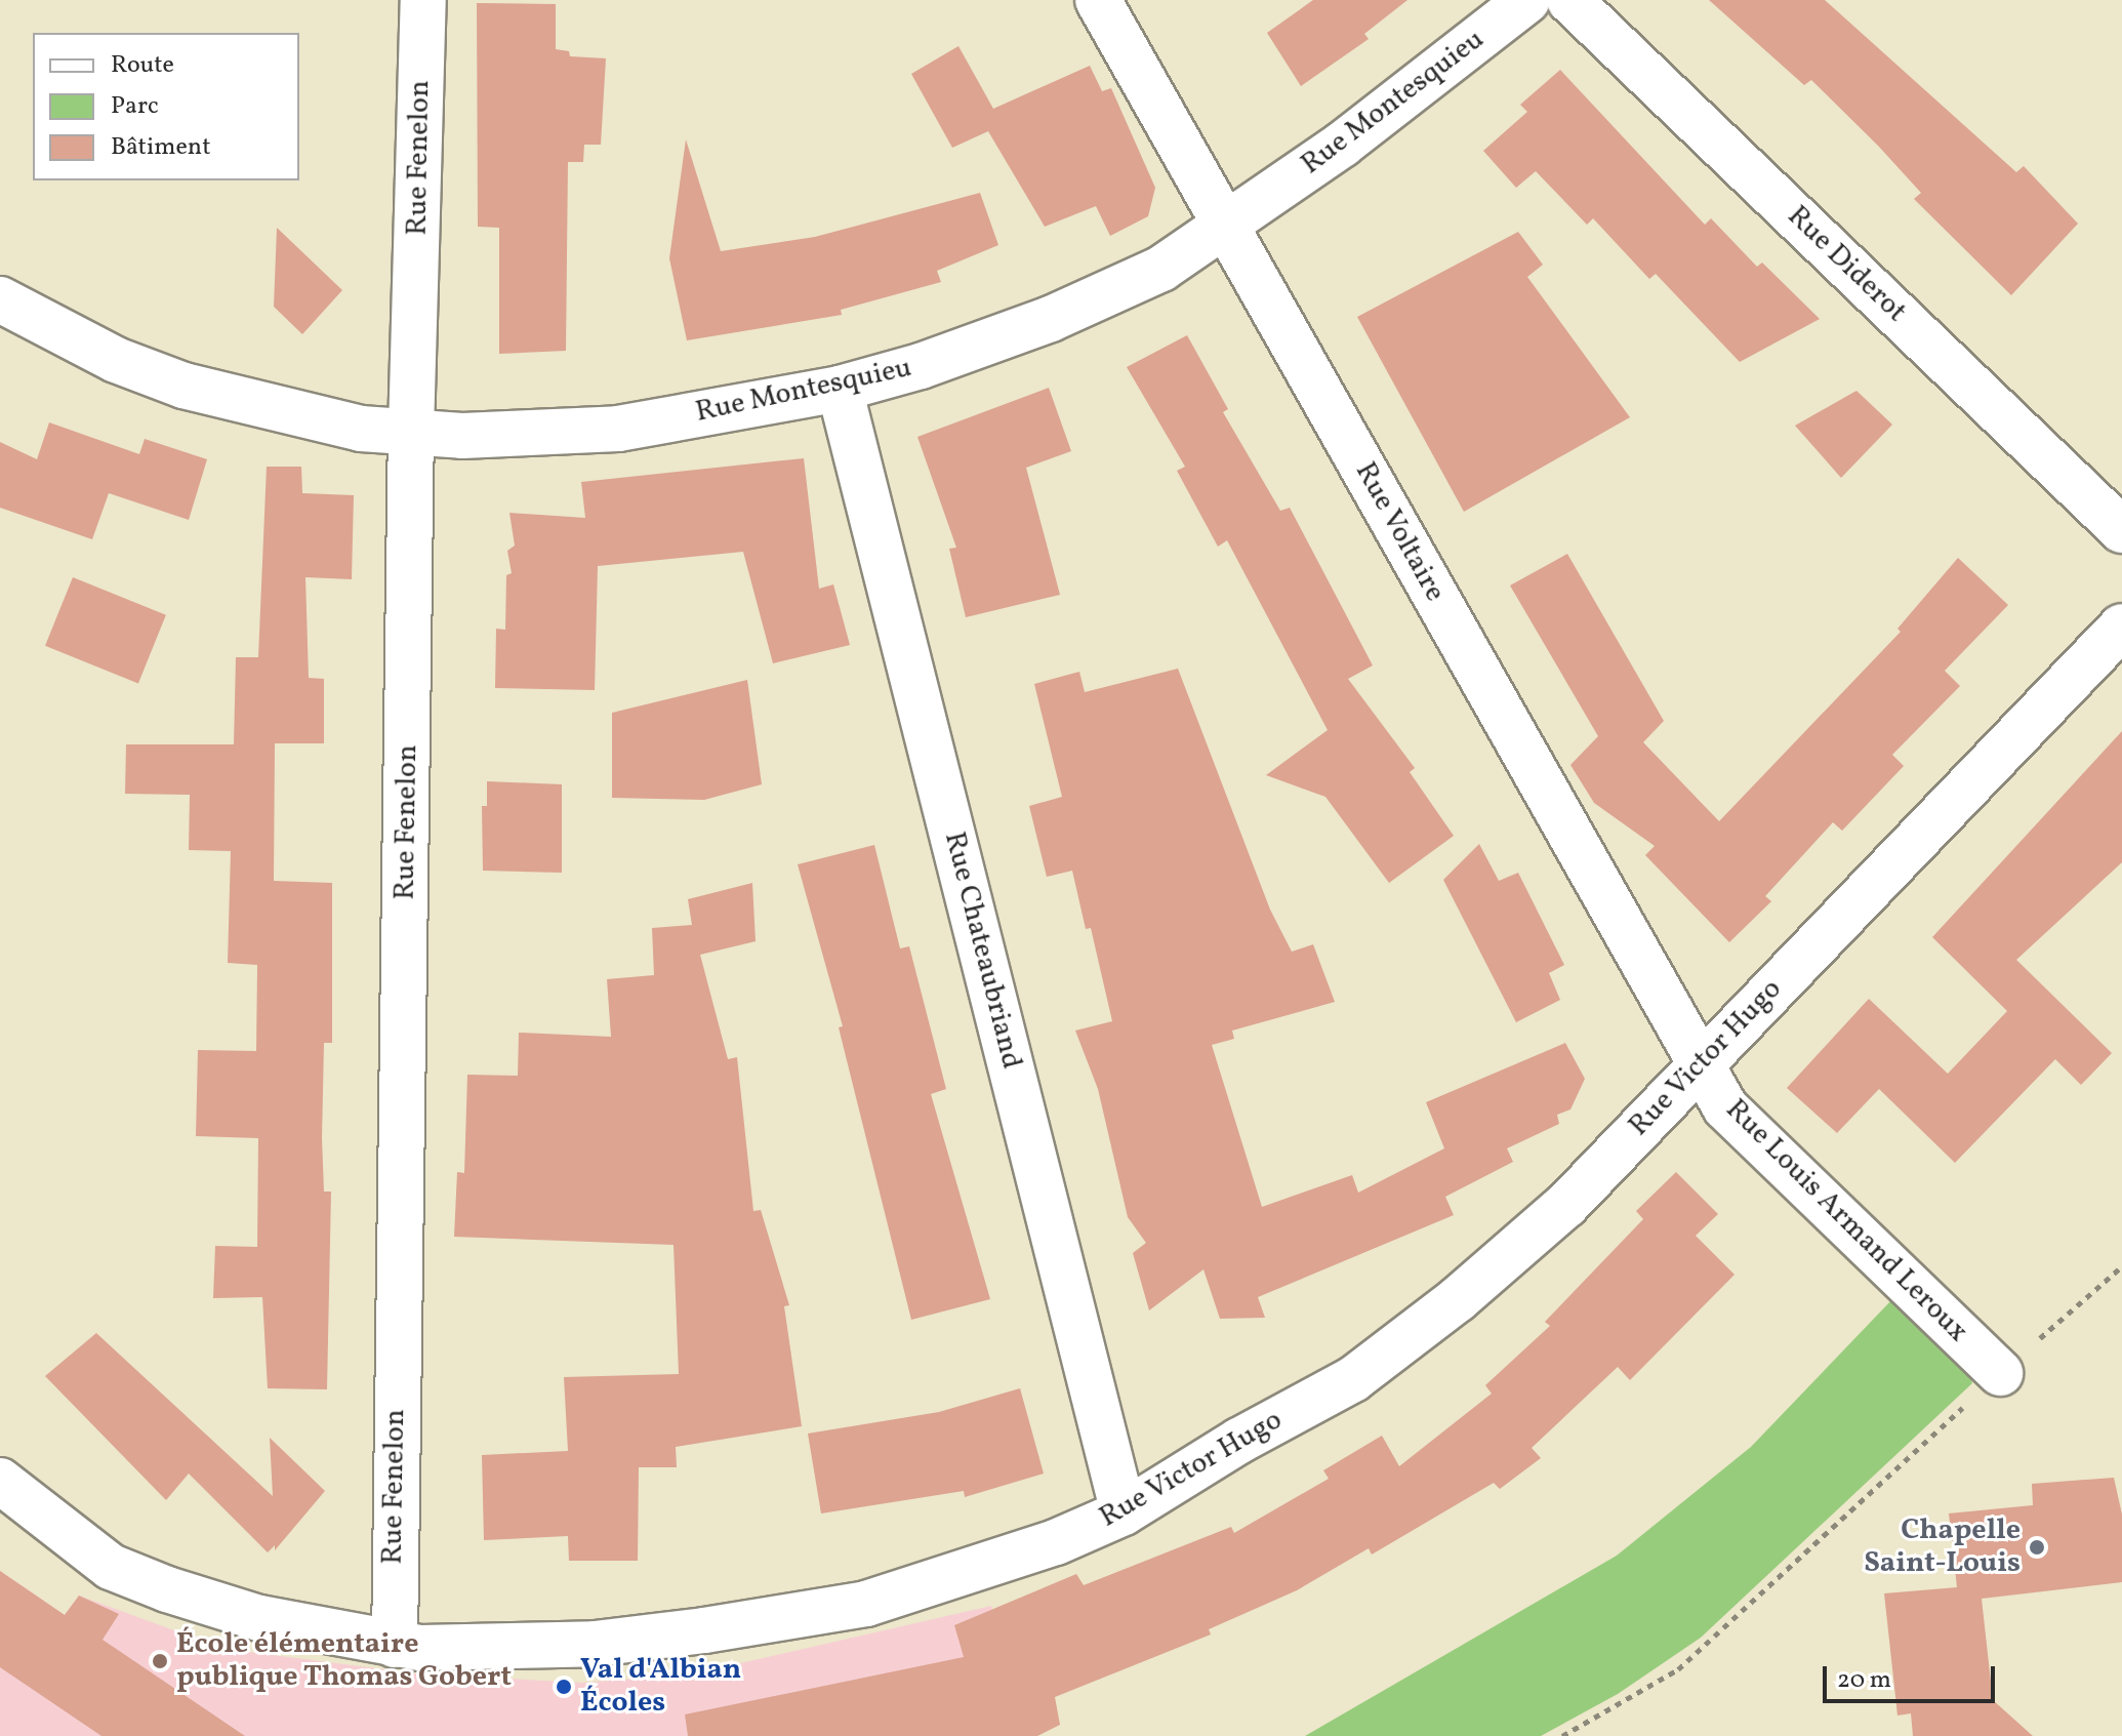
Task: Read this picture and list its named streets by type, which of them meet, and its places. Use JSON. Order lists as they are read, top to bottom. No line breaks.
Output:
{"streets":{"street":["Rue Montesquieu","Rue Fenelon","Rue Diderot","Rue Voltaire","Rue Chateaubriand","Rue Victor Hugo","Rue Louis Armand Leroux"]},"crossings":[["Rue Montesquieu","Rue Fenelon"],["Rue Montesquieu","Rue Voltaire"],["Rue Montesquieu","Rue Chateaubriand"],["Rue Fenelon","Rue Victor Hugo"],["Rue Voltaire","Rue Victor Hugo"],["Rue Voltaire","Rue Louis Armand Leroux"],["Rue Chateaubriand","Rue Victor Hugo"],["Rue Victor Hugo","Rue Louis Armand Leroux"]],"places":["Chapelle Saint-Louis","École élémentaire publique Thomas Gobert","Val d'Albian Écoles"],"legend":["Route","Parc","Bâtiment"],"scale_bar":"20 m"}
